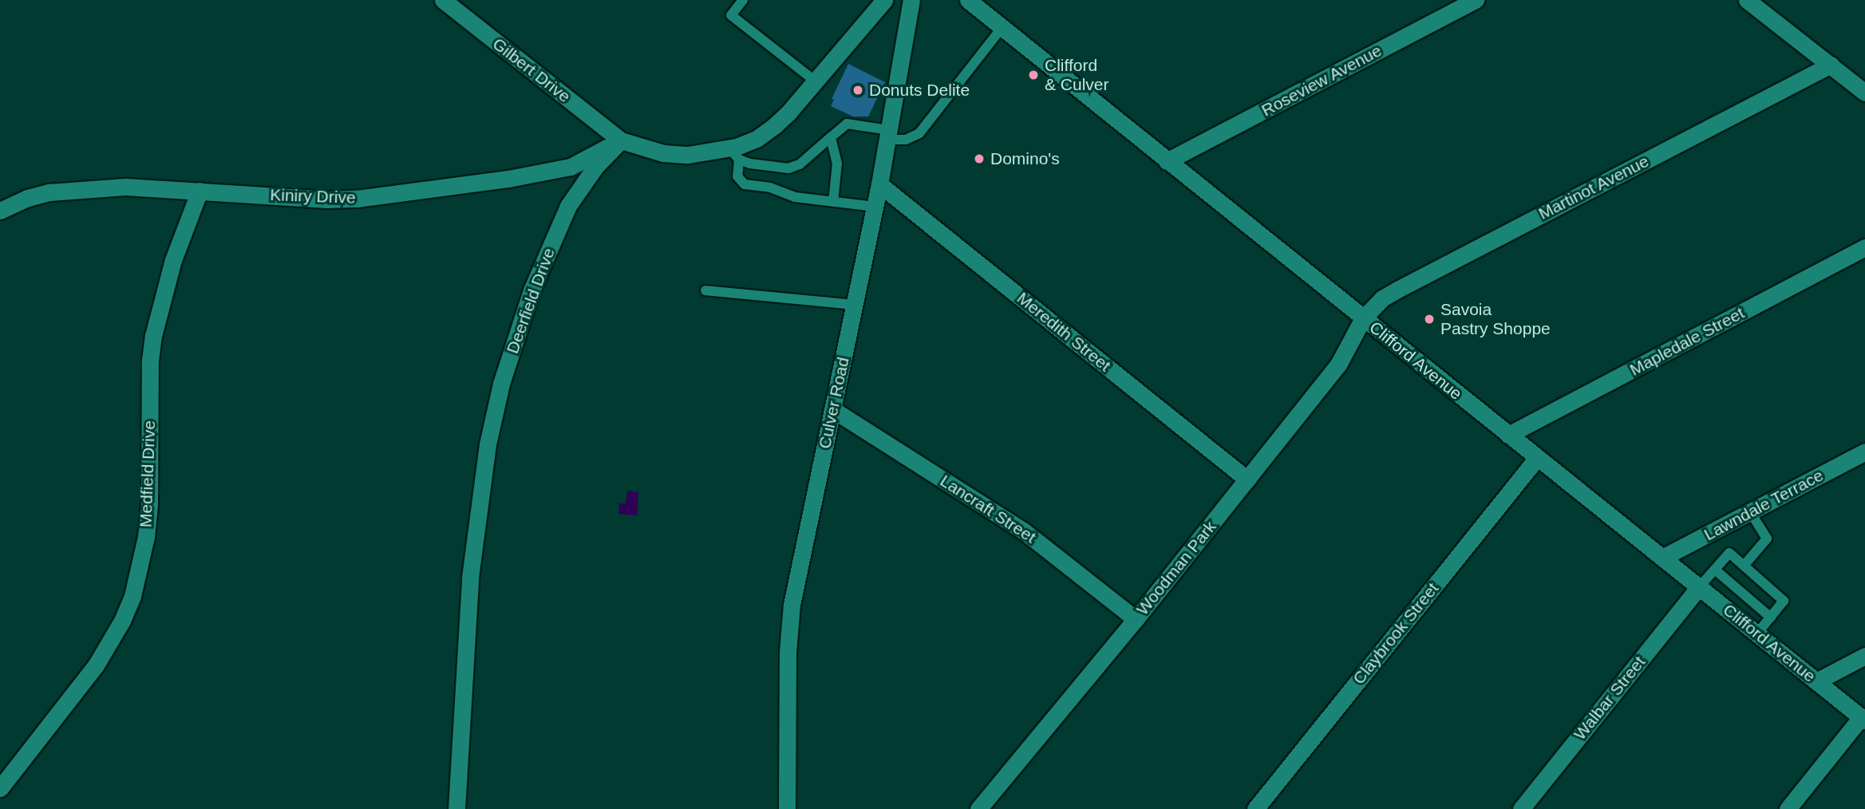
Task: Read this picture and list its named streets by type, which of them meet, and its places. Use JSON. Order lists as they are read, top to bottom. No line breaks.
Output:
{"streets":{"street":["Gilbert Drive","Roseview Avenue","Martinot Avenue","Kiniry Drive","Deerfield Drive","Meredith Street","Mapledale Street","Clifford Avenue","Culver Road","Medfield Drive","Lawndale Terrace","Lancraft Street","Woodman Park","Claybrook Street","Walbar Street"]},"crossings":[["Gilbert Drive","Kiniry Drive"],["Gilbert Drive","Deerfield Drive"],["Roseview Avenue","Clifford Avenue"],["Martinot Avenue","Clifford Avenue"],["Martinot Avenue","Woodman Park"],["Kiniry Drive","Deerfield Drive"],["Kiniry Drive","Medfield Drive"],["Meredith Street","Culver Road"],["Meredith Street","Woodman Park"],["Mapledale Street","Clifford Avenue"],["Clifford Avenue","Lawndale Terrace"],["Clifford Avenue","Woodman Park"],["Clifford Avenue","Claybrook Street"],["Clifford Avenue","Walbar Street"],["Culver Road","Lancraft Street"],["Lancraft Street","Woodman Park"]],"places":["Clifford & Culver","Donuts Delite","Domino's","Savoia Pastry Shoppe"]}
